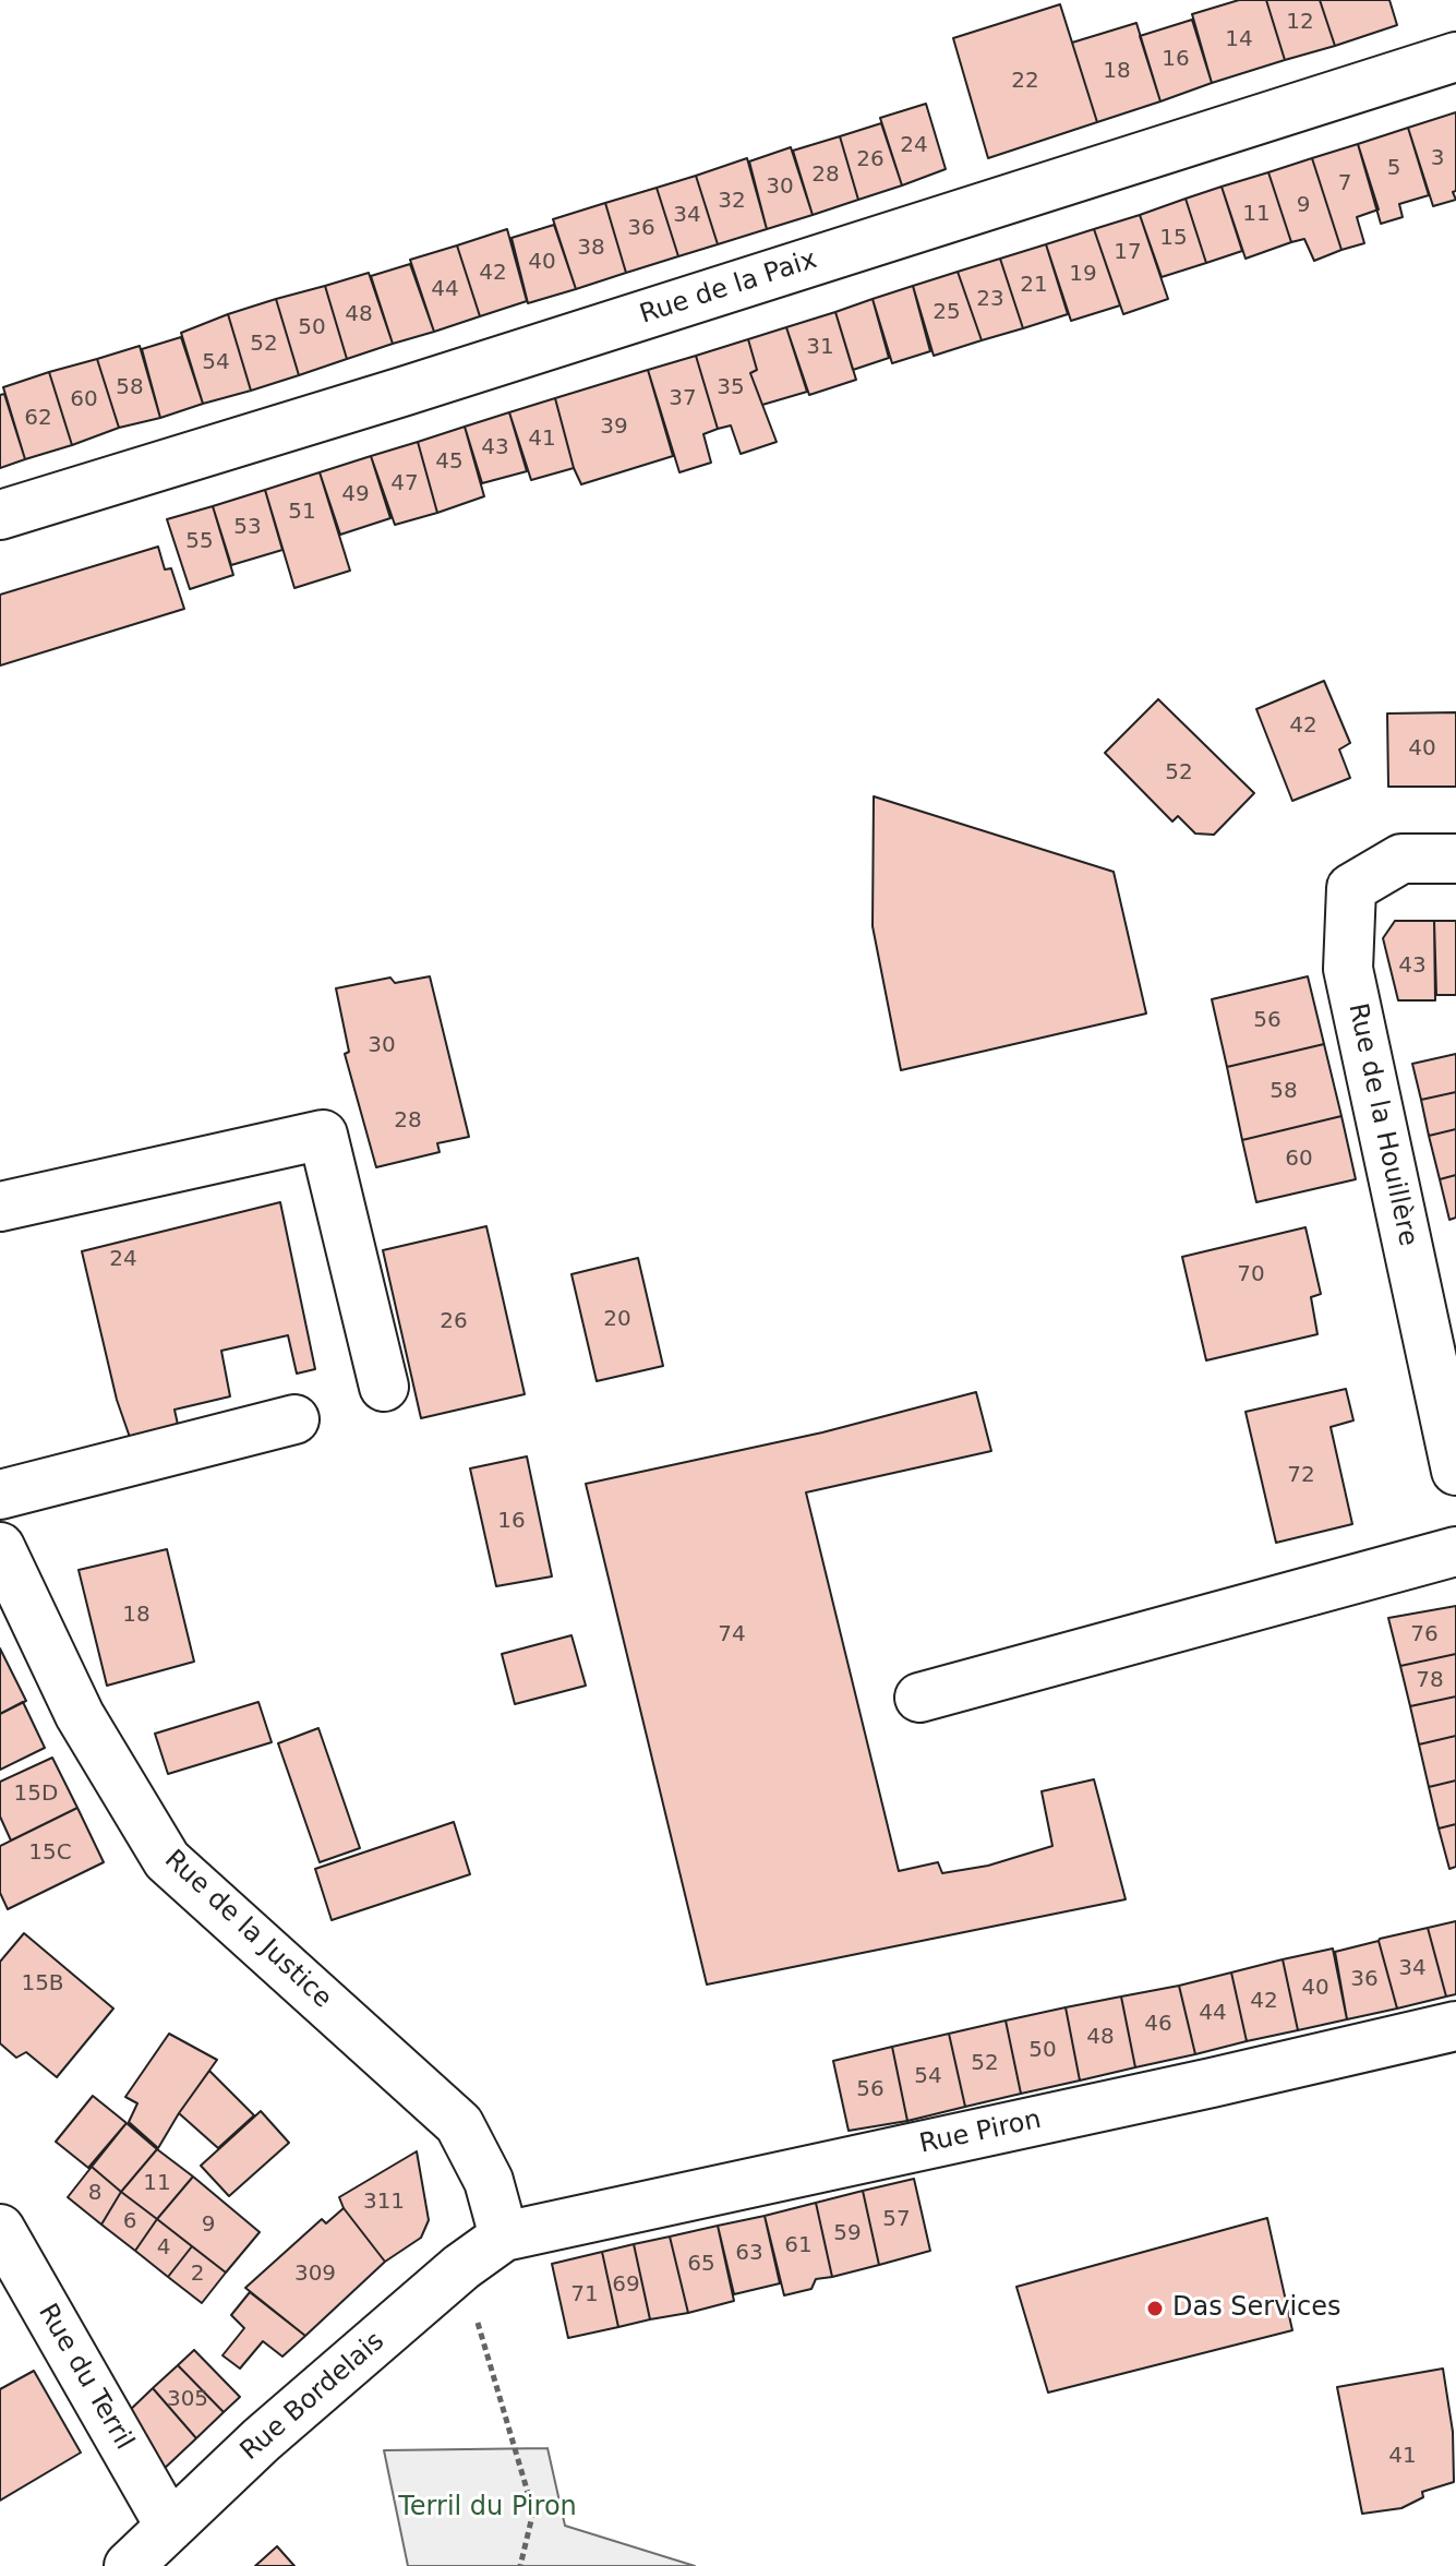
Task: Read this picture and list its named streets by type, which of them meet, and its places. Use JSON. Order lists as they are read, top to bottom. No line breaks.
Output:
{"streets":{"street":["Rue de la Paix","Rue de la Houillère","Rue de la Justice","Rue Piron","Rue du Terril","Rue Bordelais"]},"crossings":[["Rue de la Justice","Rue Piron"],["Rue de la Justice","Rue Bordelais"],["Rue Piron","Rue Bordelais"],["Rue du Terril","Rue Bordelais"]],"parks":["Terril du Piron"],"places":["Das Services"],"house_numbers":["12","14","16","18","22","24","3","26","5","28","7","30","32","9","11","34","36","15","38","17","40","42","19","21","44","23","25","48","50","52","31","54","58","35","37","60","62","39","41","43","45","47","49","51","53","55","42","40","52","43","56","30","58","28","60","24","70","20","26","72","16","18","74","76","78","15D","15C","34","36","15B","40","42","44","46","48","50","52","54","56","11","8","311","57","6","9","59","61","4","63","65","2","309","69","71","305","41"]}
